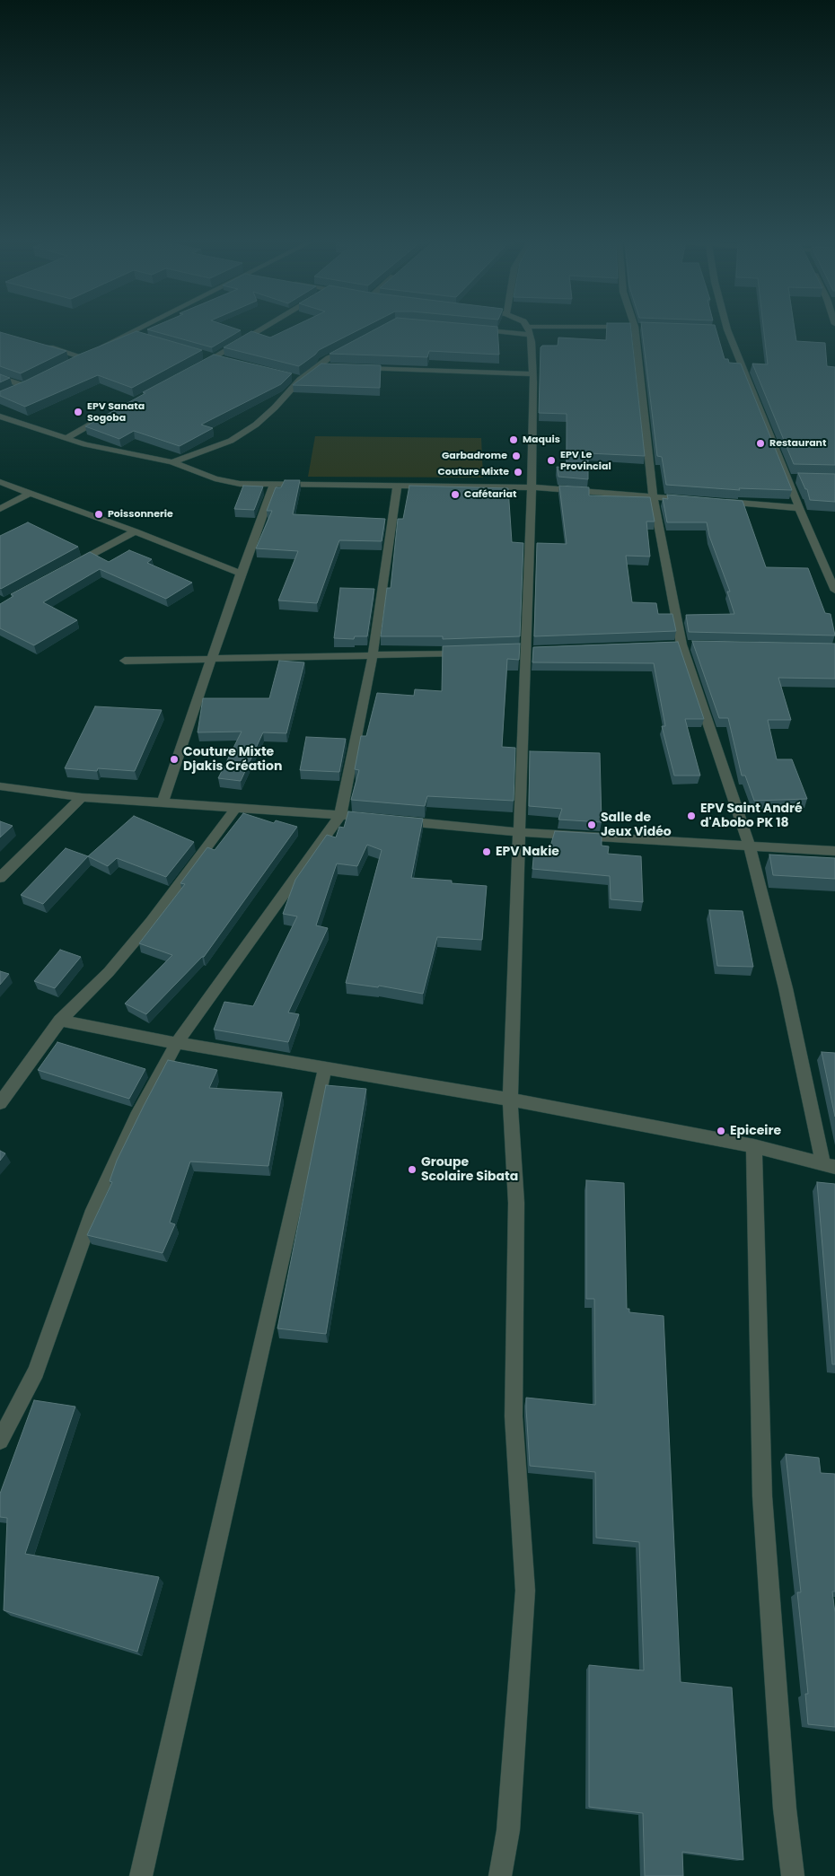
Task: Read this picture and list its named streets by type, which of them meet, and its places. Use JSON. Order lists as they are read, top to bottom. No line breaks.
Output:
{"places":["EPV Sanata Sogoba","Maquis","Restaurant","Garbadrome","EPV Le Provincial","Couture Mixte","Cafétariat","Poissonnerie","Couture Mixte Djakis Création","EPV Saint André d'Abobo PK 18","Salle de Jeux Vidéo","EPV Nakie","Epiceire","Groupe Scolaire Sibata"]}
